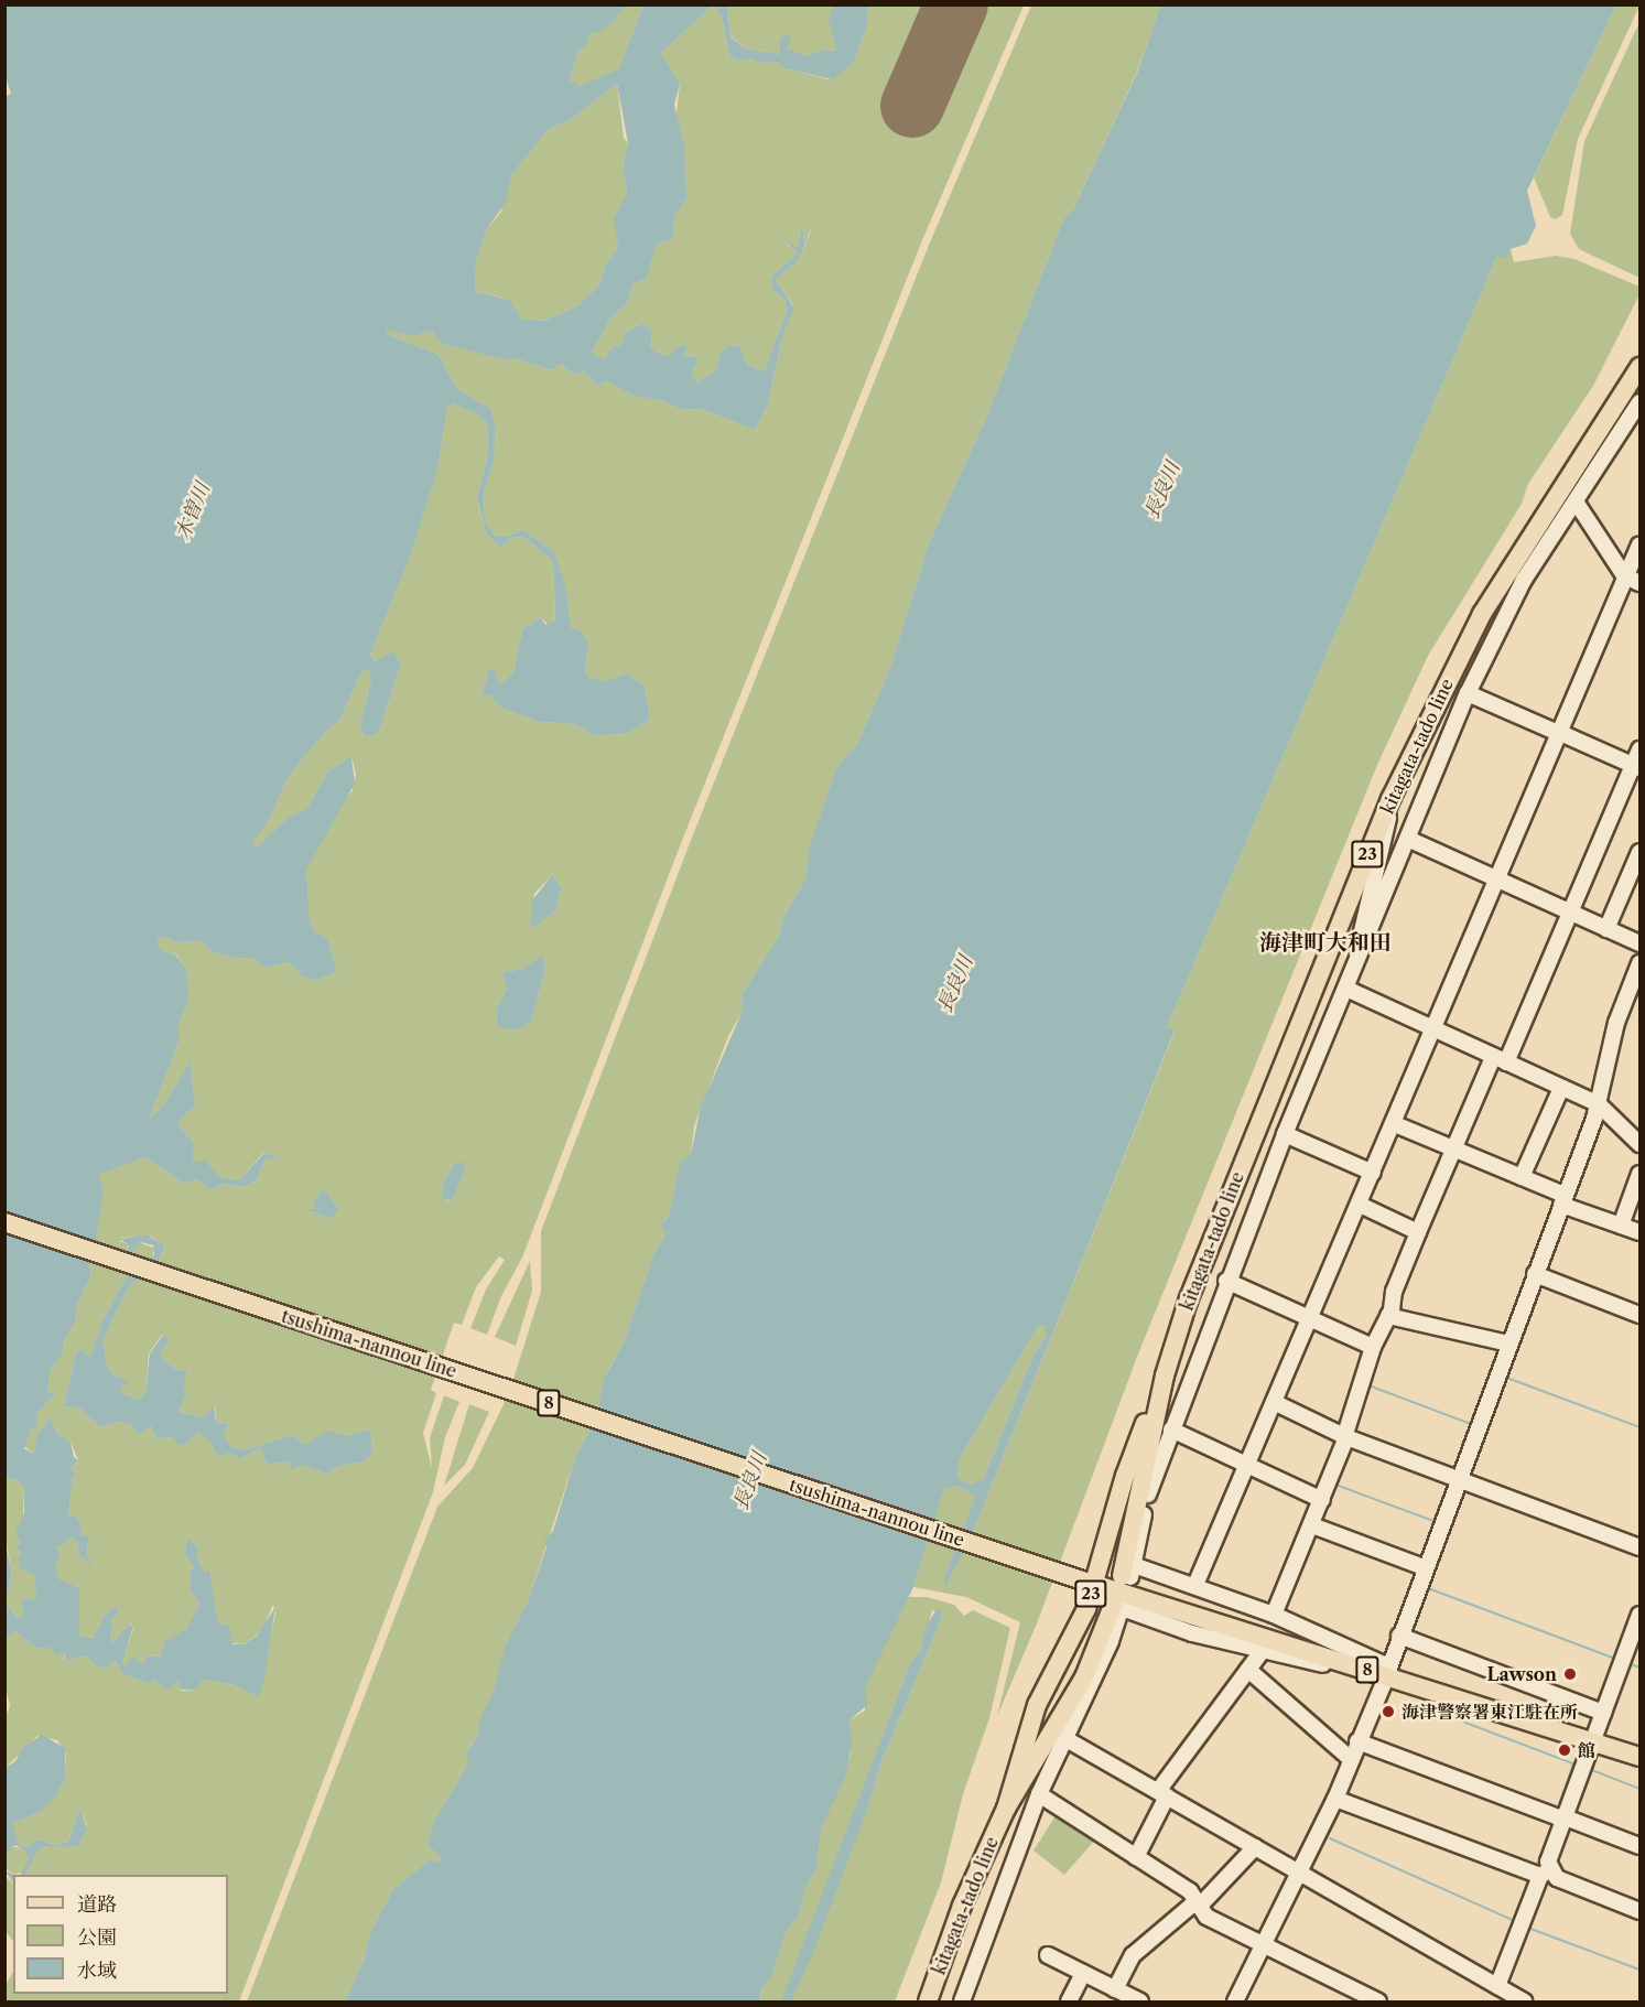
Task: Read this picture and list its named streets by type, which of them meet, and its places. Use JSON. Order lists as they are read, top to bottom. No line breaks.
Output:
{"streets":{"main road":["kitagata-tado line","23","tsushima-nannou line","8"]},"crossings":[["kitagata-tado line","23"],["23","tsushima-nannou line"]],"districts":["海津町大和田"],"water":["長良川","木曽川"],"places":["Lawson","海津警察署東江駐在所","館"],"legend":["道路","公園","水域"]}
